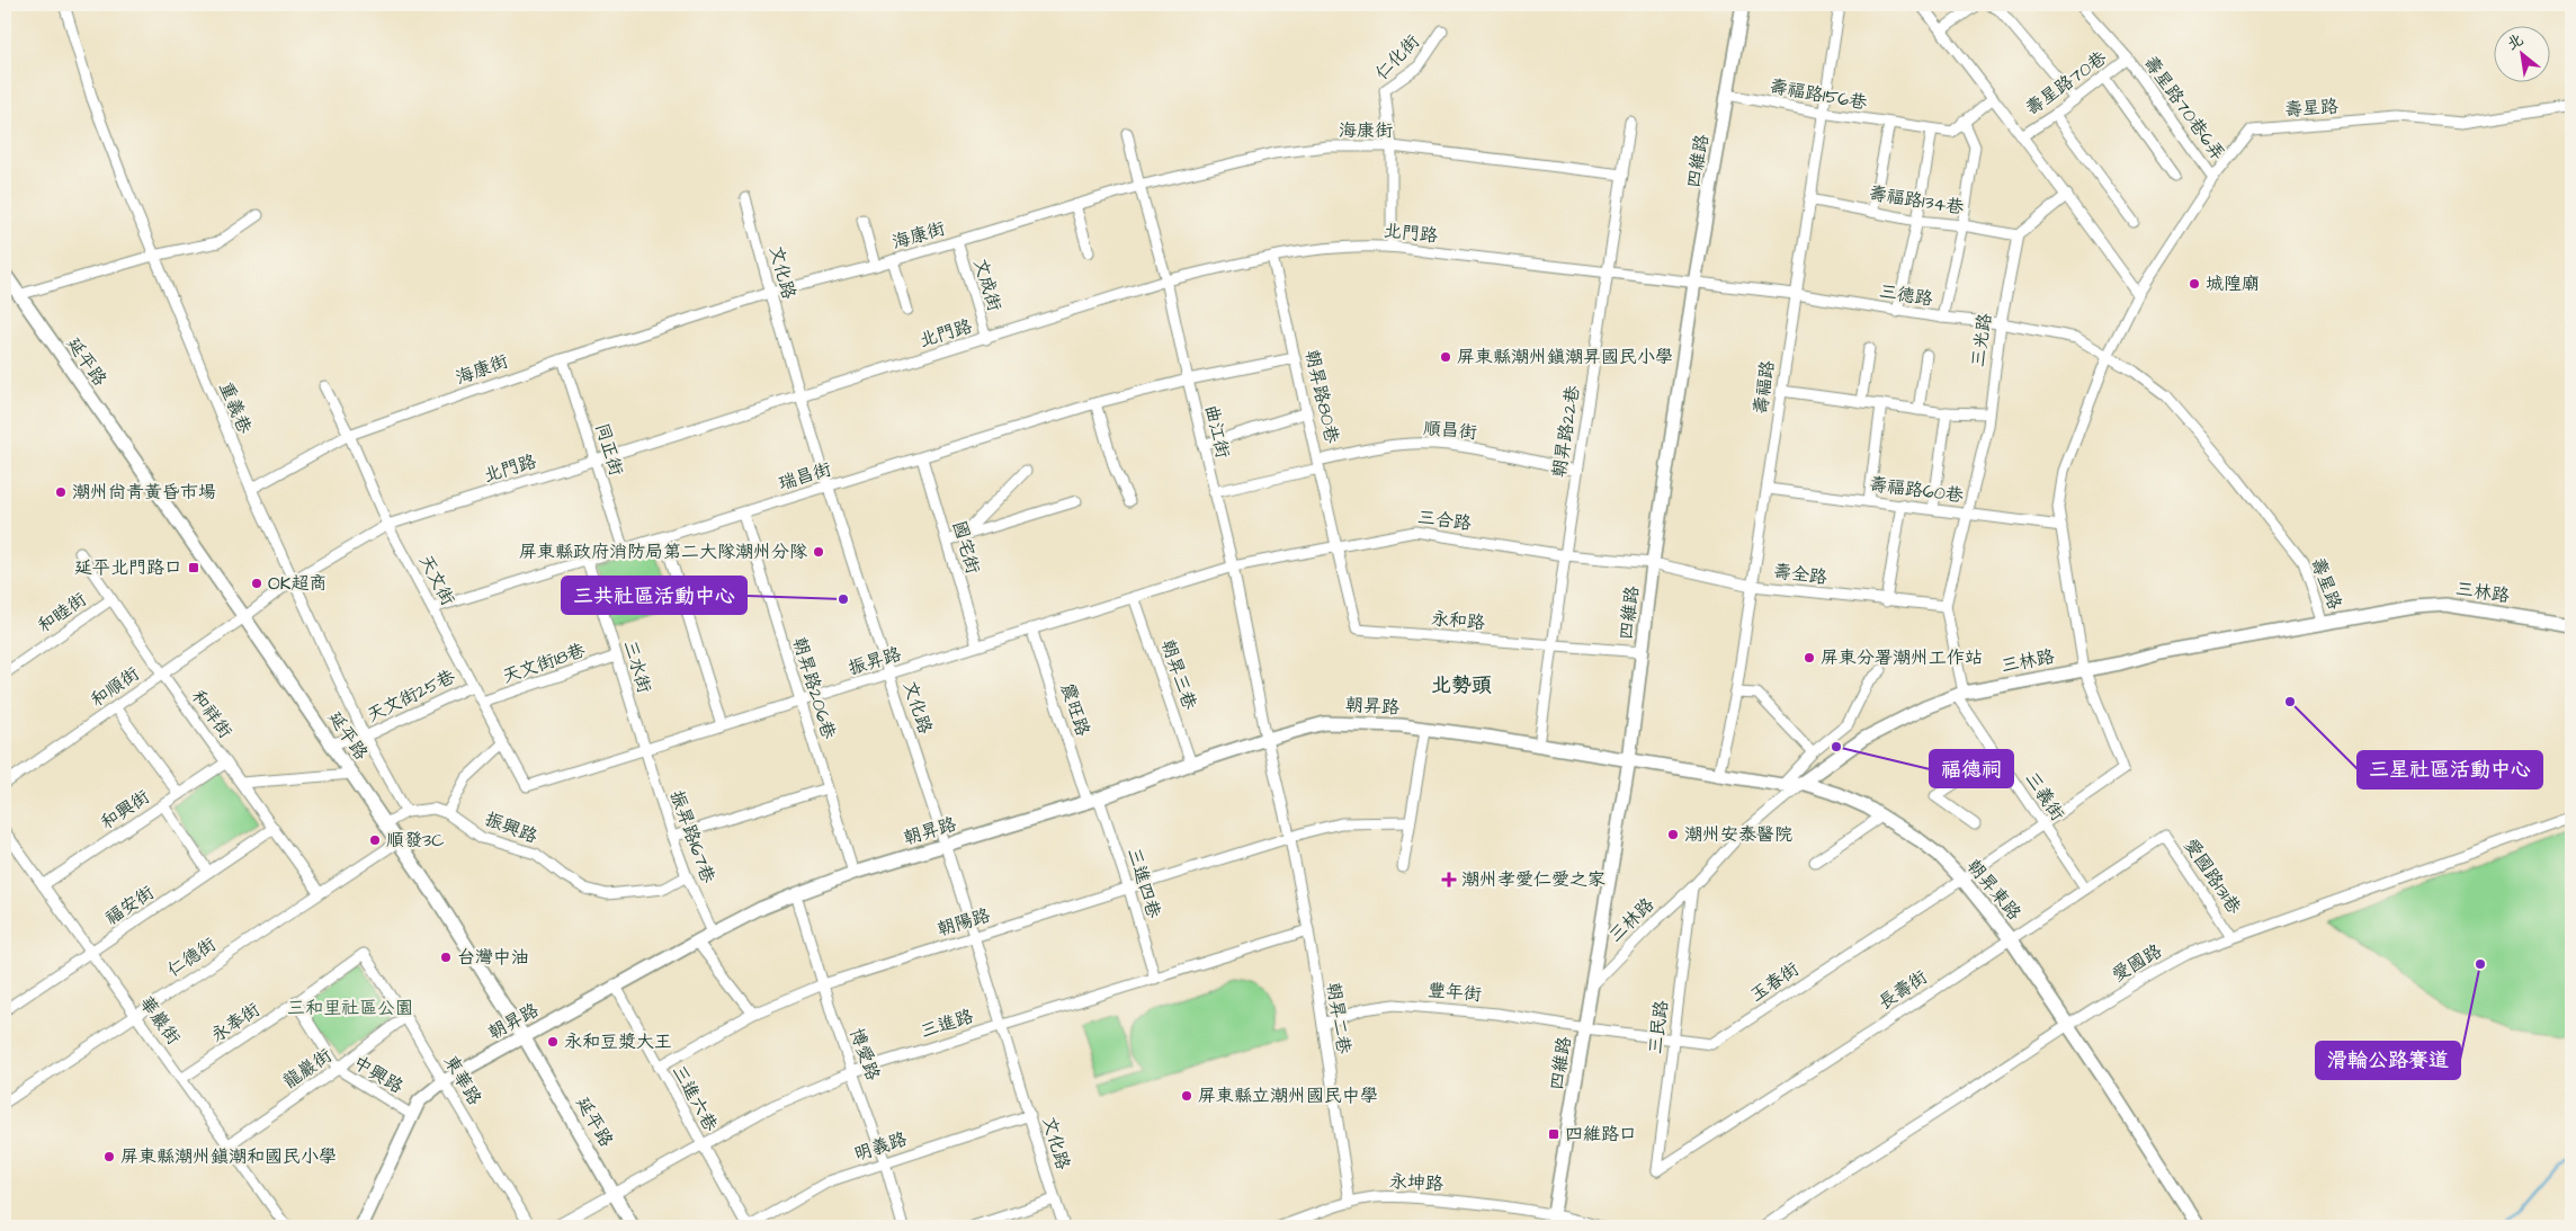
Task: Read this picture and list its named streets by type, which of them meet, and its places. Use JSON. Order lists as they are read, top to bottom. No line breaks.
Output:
{"streets":{"main road":["四維路","延平路","三林路","朝昇路","朝昇東路"],"street":["仁化街","壽星路70巷","壽福路156巷","壽星路70巷6弄","壽星路","海康街","壽福路134巷","北門路","文化路","文成街","三德路","三光路","壽福路","朝昇路80巷","重義巷","順昌街","曲江街","朝昇路22巷","同正街","瑞昌街","壽福路60巷","三合路","國宅街","壽全路","天文街","和睦街","永和路","振昇路","天文街18巷","三水街","朝昇三巷","和順街","朝昇路206巷","天文街25巷","震旺路","和祥街","三義街","和興街","振興路","振昇路167巷","愛國路131巷","三進四巷","福安街","朝陽路","仁德街","愛國路","玉春街","長壽街","豐年街","朝昇二巷","華巖街","永奉街","三進路","三民路","博愛路","龍巖街","中興路","東華路","三進六巷","明義路","永坤路"]},"crossings":[["仁化街","海康街"],["仁化街","北門路"],["壽星路70巷","壽星路70巷6弄"],["壽福路156巷","四維路"],["壽福路156巷","壽福路"],["壽星路70巷6弄","壽星路"],["壽星路","三德路"],["壽星路","三林路"],["海康街","文化路"],["海康街","文成街"],["海康街","重義巷"],["海康街","曲江街"],["海康街","朝昇路22巷"],["海康街","同正街"],["海康街","天文街"],["四維路","北門路"],["四維路","三德路"],["四維路","三合路"],["四維路","壽全路"],["四維路","三林路"],["四維路","永和路"],["四維路","朝昇路"],["四維路","朝昇東路"],["四維路","玉春街"],["四維路","豐年街"],["四維路","永坤路"],["壽福路134巷","三光路"],["壽福路134巷","壽福路"],["北門路","文化路"],["北門路","文成街"],["北門路","三德路"],["北門路","延平路"],["北門路","朝昇路80巷"],["北門路","重義巷"],["北門路","曲江街"],["北門路","朝昇路22巷"],["北門路","同正街"],["北門路","天文街"],["北門路","和順街"],["文化路","瑞昌街"],["文化路","振昇路"],["文化路","朝昇路"],["文化路","朝陽路"],["文化路","三進路"],["文化路","明義路"],["三德路","三光路"],["三德路","壽福路"],["三光路","壽福路60巷"],["延平路","和順街"],["延平路","天文街25巷"],["延平路","朝昇路"],["延平路","振興路"],["延平路","仁德街"],["延平路","三進路"],["壽福路","壽福路60巷"],["壽福路","壽全路"],["壽福路","朝昇東路"],["朝昇路80巷","順昌街"],["朝昇路80巷","瑞昌街"],["朝昇路80巷","三合路"],["朝昇路80巷","永和路"],["重義巷","天文街25巷"],["重義巷","振興路"],["順昌街","曲江街"],["順昌街","朝昇路22巷"],["曲江街","瑞昌街"],["曲江街","三合路"],["曲江街","振昇路"],["曲江街","朝昇路"],["曲江街","朝昇二巷"],["朝昇路22巷","三合路"],["朝昇路22巷","永和路"],["朝昇路22巷","朝昇路"],["同正街","瑞昌街"],["瑞昌街","國宅街"],["瑞昌街","天文街"],["瑞昌街","三水街"],["瑞昌街","朝昇路206巷"],["三合路","壽全路"],["三合路","永和路"],["三合路","振昇路"],["國宅街","振昇路"],["天文街","振昇路"],["天文街","天文街18巷"],["天文街","天文街25巷"],["三林路","三義街"],["三林路","朝昇東路"],["三林路","玉春街"],["三林路","三民路"],["和睦街","和祥街"],["振昇路","三水街"],["振昇路","朝昇三巷"],["振昇路","朝昇路206巷"],["振昇路","震旺路"],["振昇路","振昇路167巷"],["天文街18巷","三水街"],["三水街","振昇路167巷"],["朝昇三巷","朝昇路"],["和順街","和祥街"],["朝昇路206巷","朝昇路"],["朝昇路","震旺路"],["朝昇路","振昇路167巷"],["朝昇路","三進四巷"],["朝昇路","朝昇東路"],["朝昇路","朝昇二巷"],["朝昇路","博愛路"],["朝昇路","中興路"],["朝昇路","東華路"],["朝昇路","三進六巷"],["震旺路","三進四巷"],["和祥街","和興街"],["和祥街","福安街"],["和祥街","仁德街"],["三義街","玉春街"],["三義街","長壽街"],["和興街","華巖街"],["振興路","振昇路167巷"],["愛國路131巷","愛國路"],["愛國路131巷","長壽街"],["三進四巷","朝陽路"],["三進四巷","三進路"],["朝昇東路","愛國路"],["朝昇東路","玉春街"],["朝昇東路","長壽街"],["福安街","華巖街"],["朝陽路","朝昇二巷"],["朝陽路","博愛路"],["朝陽路","三進六巷"],["仁德街","華巖街"],["玉春街","豐年街"],["玉春街","三民路"],["長壽街","三民路"],["豐年街","朝昇二巷"],["朝昇二巷","三進路"],["朝昇二巷","永坤路"],["華巖街","永奉街"],["華巖街","龍巖街"],["永奉街","中興路"],["永奉街","東華路"],["三進路","博愛路"],["三進路","三進六巷"],["博愛路","明義路"],["龍巖街","中興路"],["龍巖街","東華路"],["三進六巷","明義路"]],"districts":["北勢頭"],"parks":["三和里社區公園"],"places":{"other":["城隍廟","屏東縣潮州鎮潮昇國民小學","潮州尚青黃昏市場","屏東縣政府消防局第二大隊潮州分隊","OK超商","三共社區活動中心","屏東分署潮州工作站","三星社區活動中心","福德祠","潮州安泰醫院","順發3C","台灣中油","滑輪公路賽道","永和豆漿大王","屏東縣立潮州國民中學","屏東縣潮州鎮潮和國民小學"],"transit":["延平北門路口","四維路口"],"health":["潮州孝愛仁愛之家"]},"north":"top left"}
